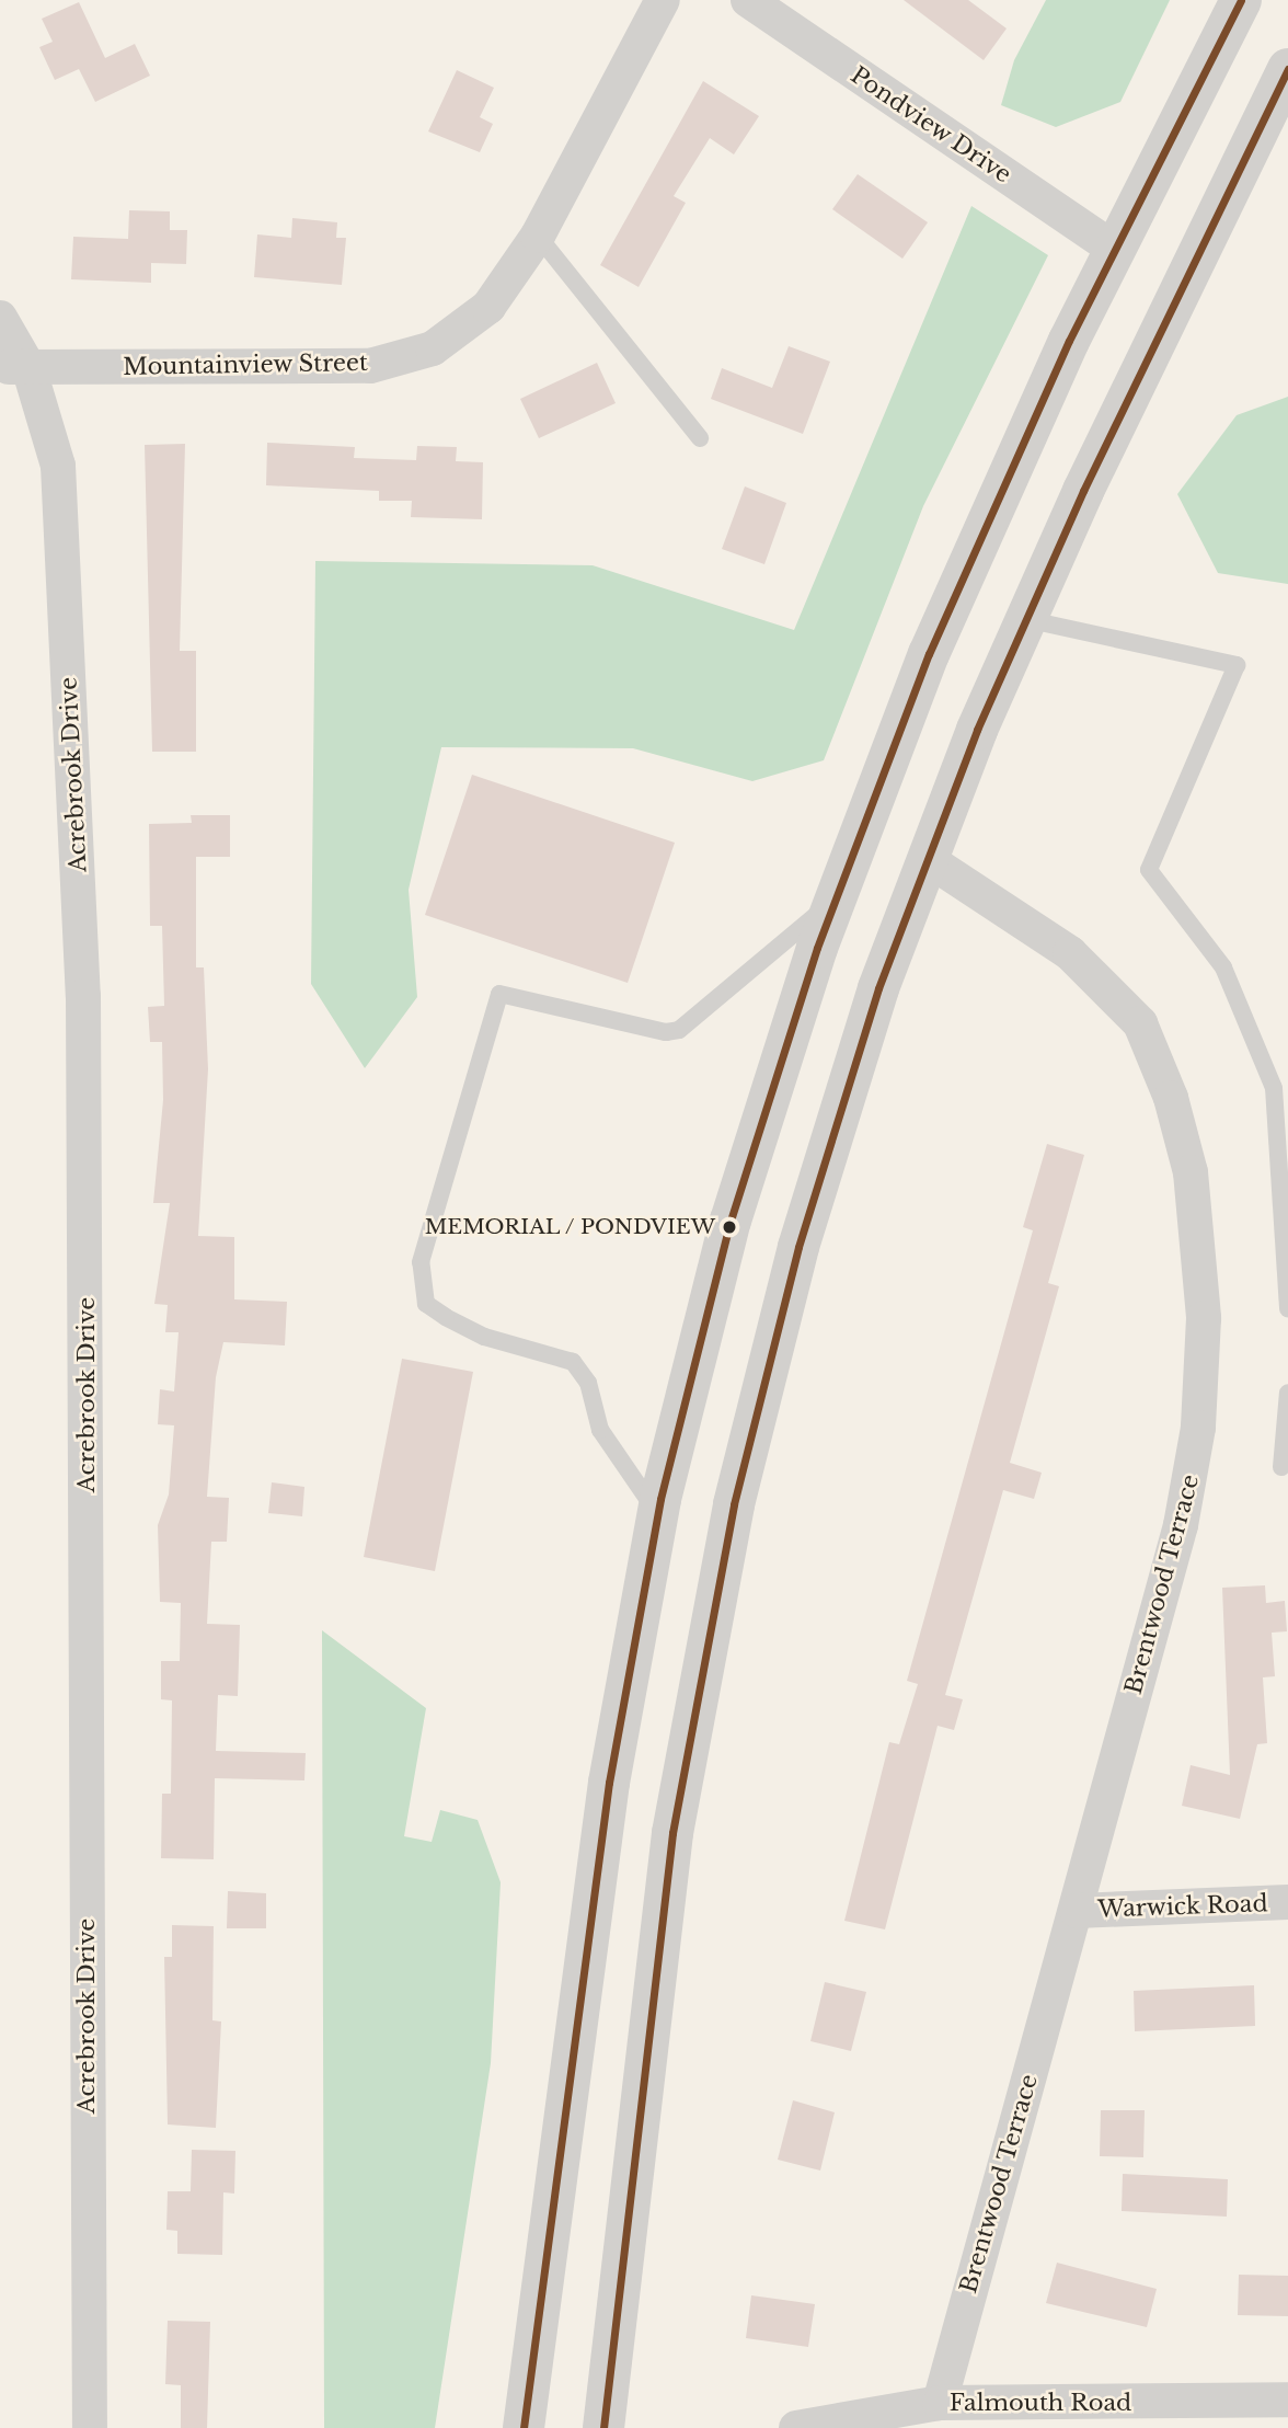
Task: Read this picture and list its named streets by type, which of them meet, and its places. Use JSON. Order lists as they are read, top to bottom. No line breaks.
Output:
{"streets":{"street":["Pondview Drive","Mountainview Street","Acrebrook Drive","Brentwood Terrace","Warwick Road","Falmouth Road"]},"crossings":[["Mountainview Street","Acrebrook Drive"],["Brentwood Terrace","Warwick Road"],["Brentwood Terrace","Falmouth Road"]],"places":["MEMORIAL / PONDVIEW"]}
